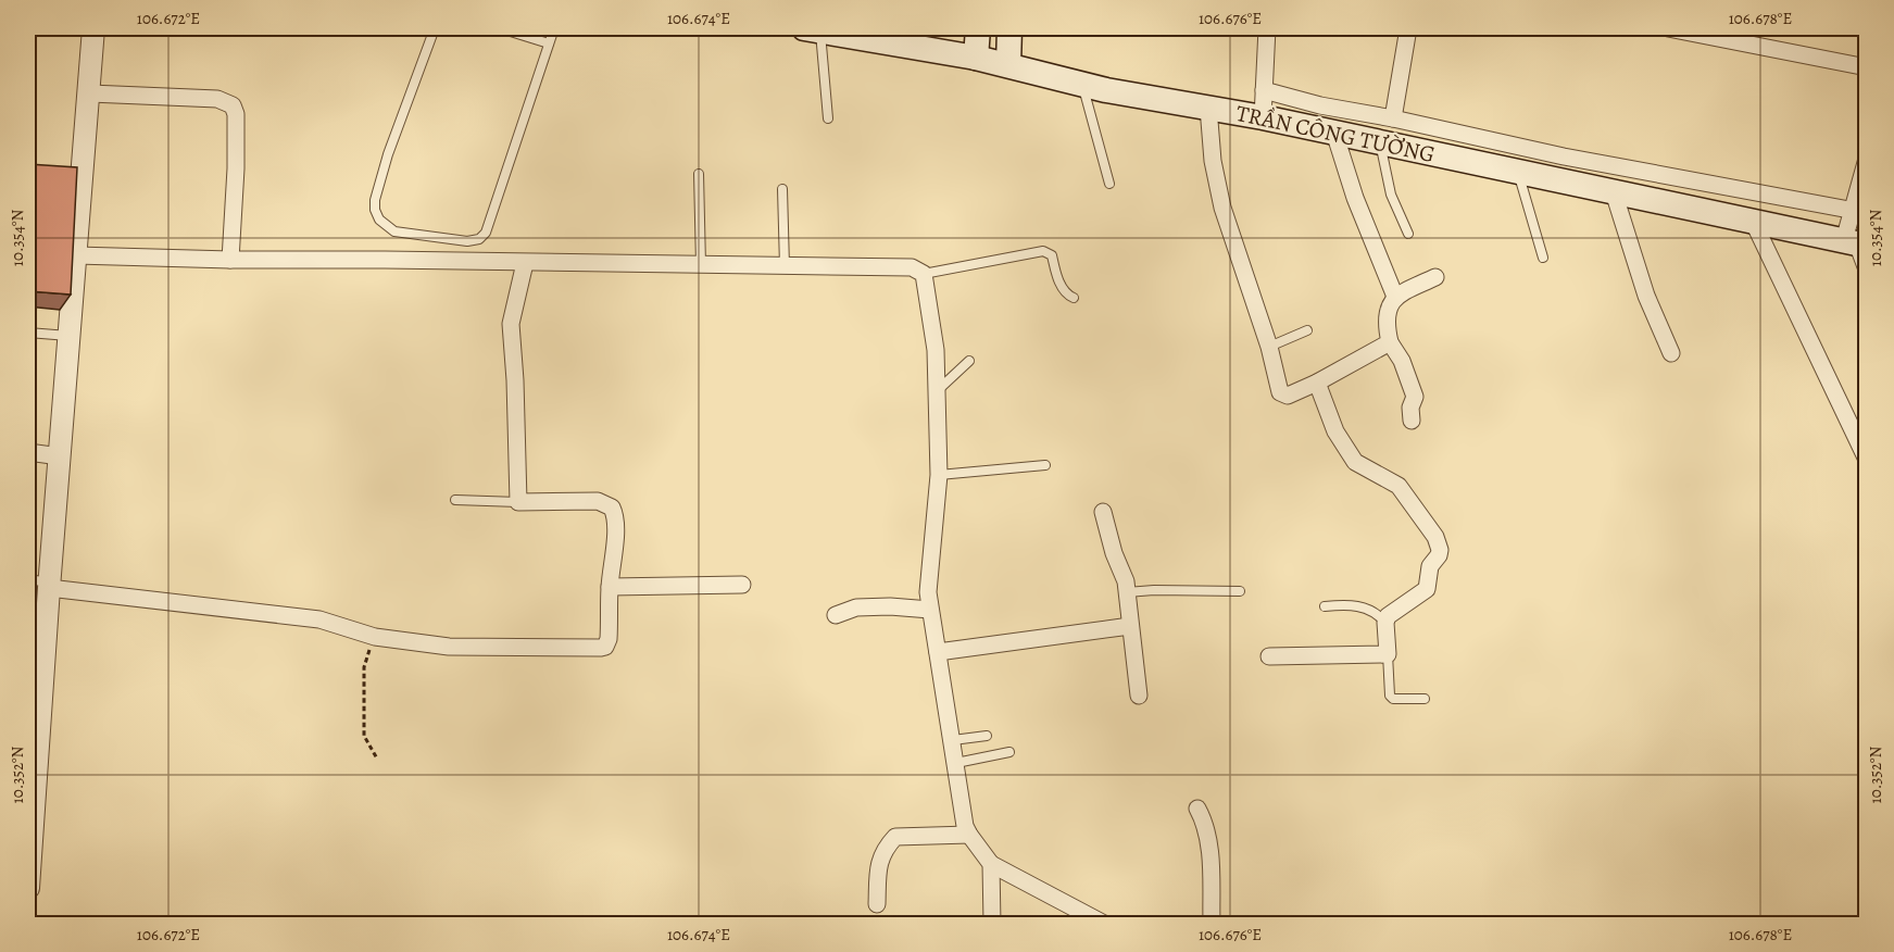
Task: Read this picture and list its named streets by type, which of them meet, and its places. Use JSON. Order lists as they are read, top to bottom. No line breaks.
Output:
{"streets":{"main road":["TRẦN CÔNG TƯỜNG"]},"coordinates":["106.672°E","106.674°E","106.676°E","106.678°E","10.354°N","10.352°N"]}
